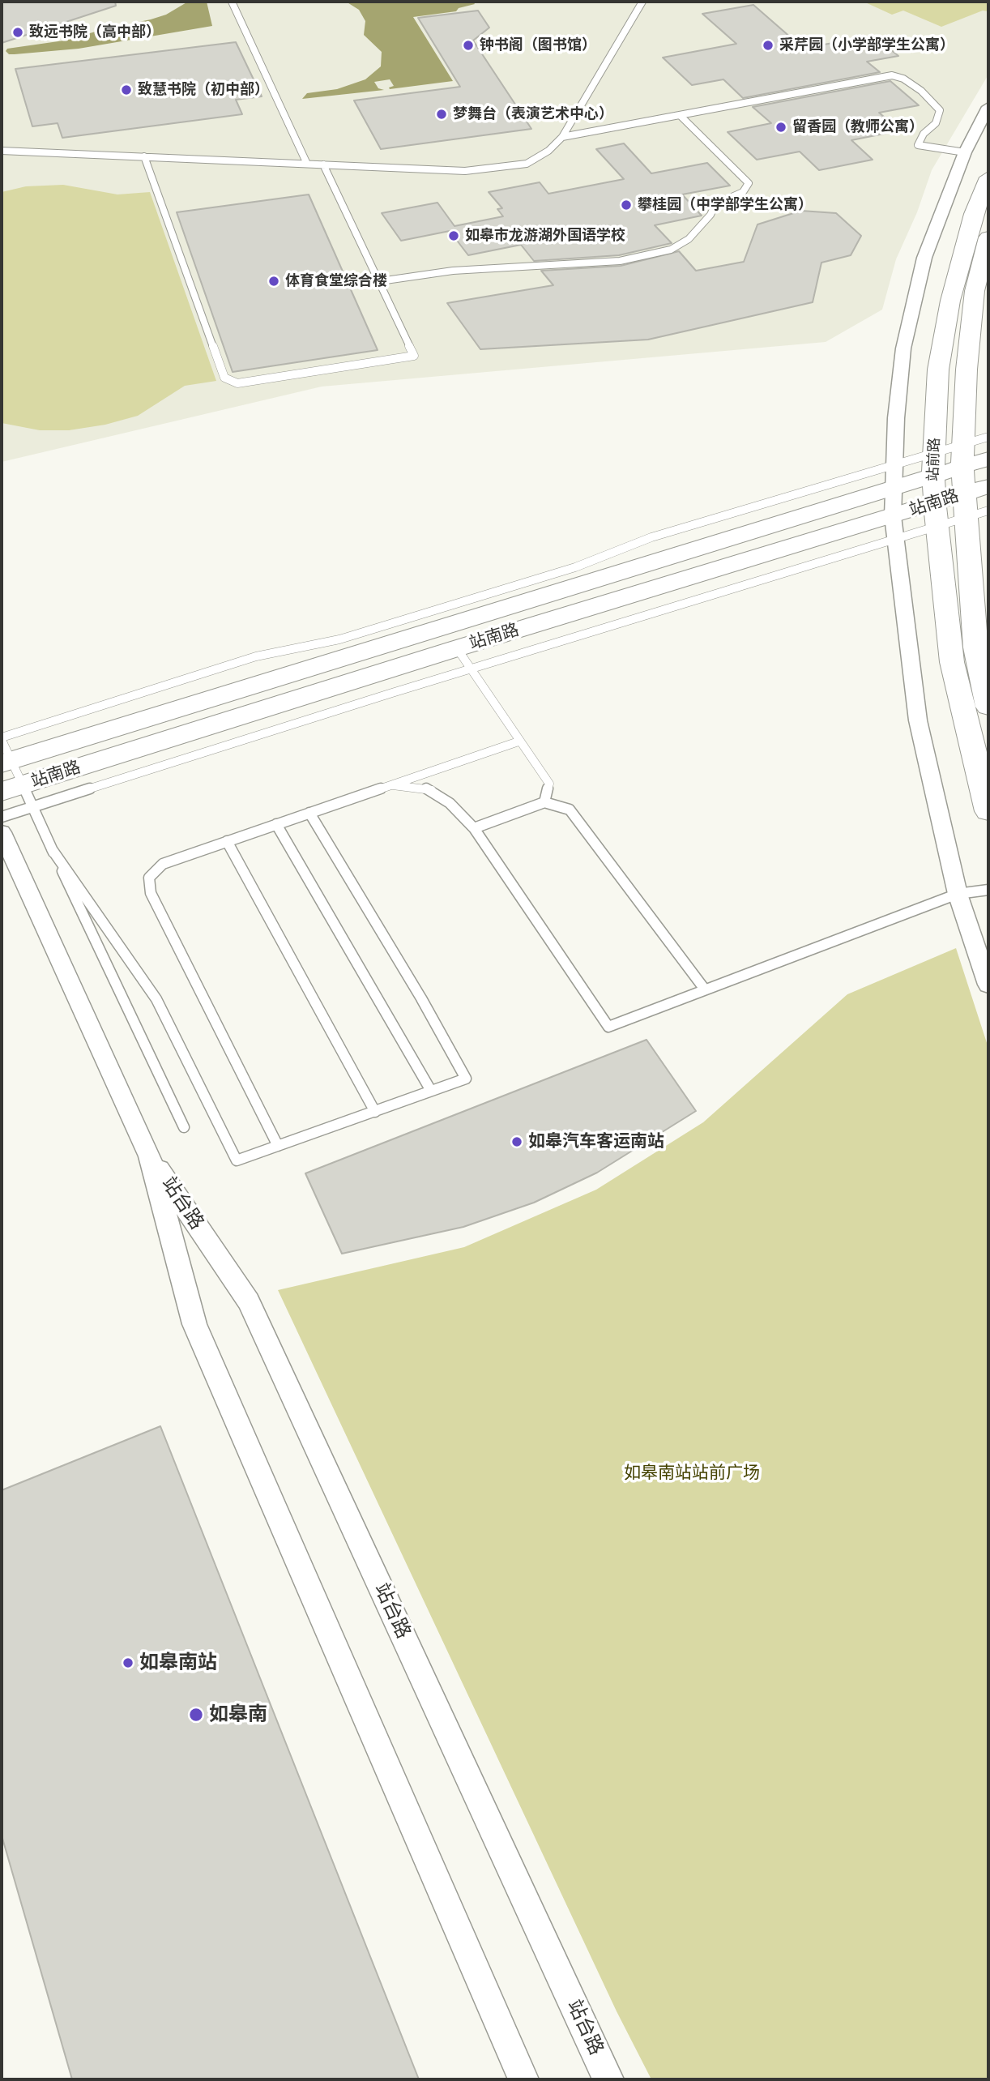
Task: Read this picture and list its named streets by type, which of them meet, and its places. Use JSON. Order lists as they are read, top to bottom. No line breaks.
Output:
{"streets":{"street":["站前路","站南路","站台路"]},"crossings":[["站前路","站南路"]],"parks":["如皋南站站前广场"],"places":["致远书院（高中部）","钟书阁（图书馆）","采芹园（小学部学生公寓）","致慧书院（初中部）","梦舞台（表演艺术中心）","留香园（教师公寓）","攀桂园（中学部学生公寓）","如皋市龙游湖外国语学校","体育食堂综合楼","如皋汽车客运南站","如皋南站","如皋南"]}
